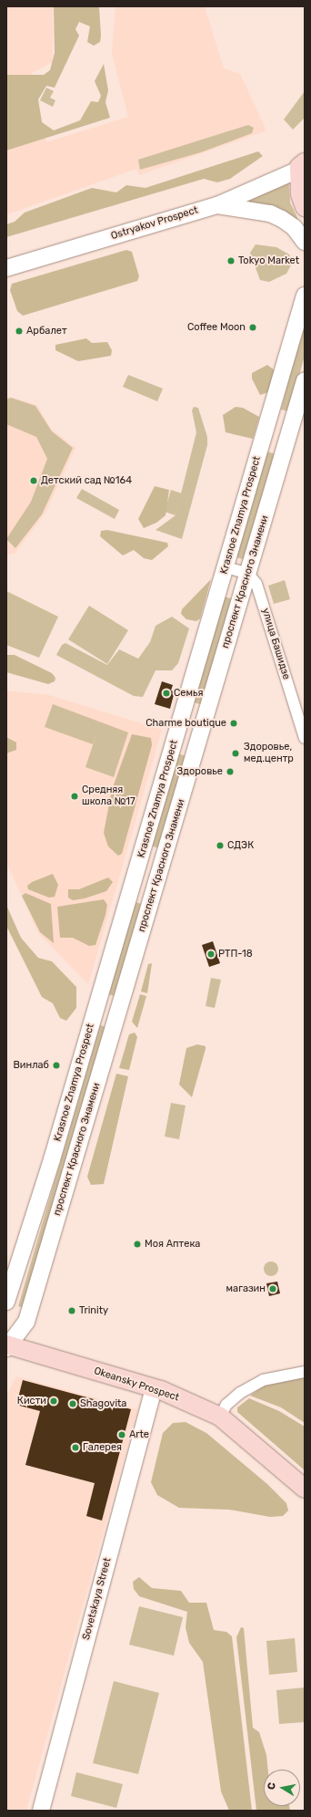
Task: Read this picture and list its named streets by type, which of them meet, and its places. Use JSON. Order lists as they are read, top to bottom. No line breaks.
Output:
{"streets":{"main road":["Ostryakov Prospect","Krasnoe Znamya Prospect","проспект Красного Знамени","Okeansky Prospect","Sovetskaya Street"],"street":["улица Башидзе"]},"crossings":[["проспект Красного Знамени","улица Башидзе"],["проспект Красного Знамени","Okeansky Prospect"],["Okeansky Prospect","Sovetskaya Street"]],"places":["Tokyo Market","Coffee Moon","Арбалет","Детский сад №164","Семья","Charme boutique","Здоровье, мед.центр","Здоровье","Средняя школа №17","СДЭК","РТП-18","Винлаб","Моя Аптека","магазин","Trinity","Кисти","Shagovita","Arte","Галерея"],"north":"left"}
